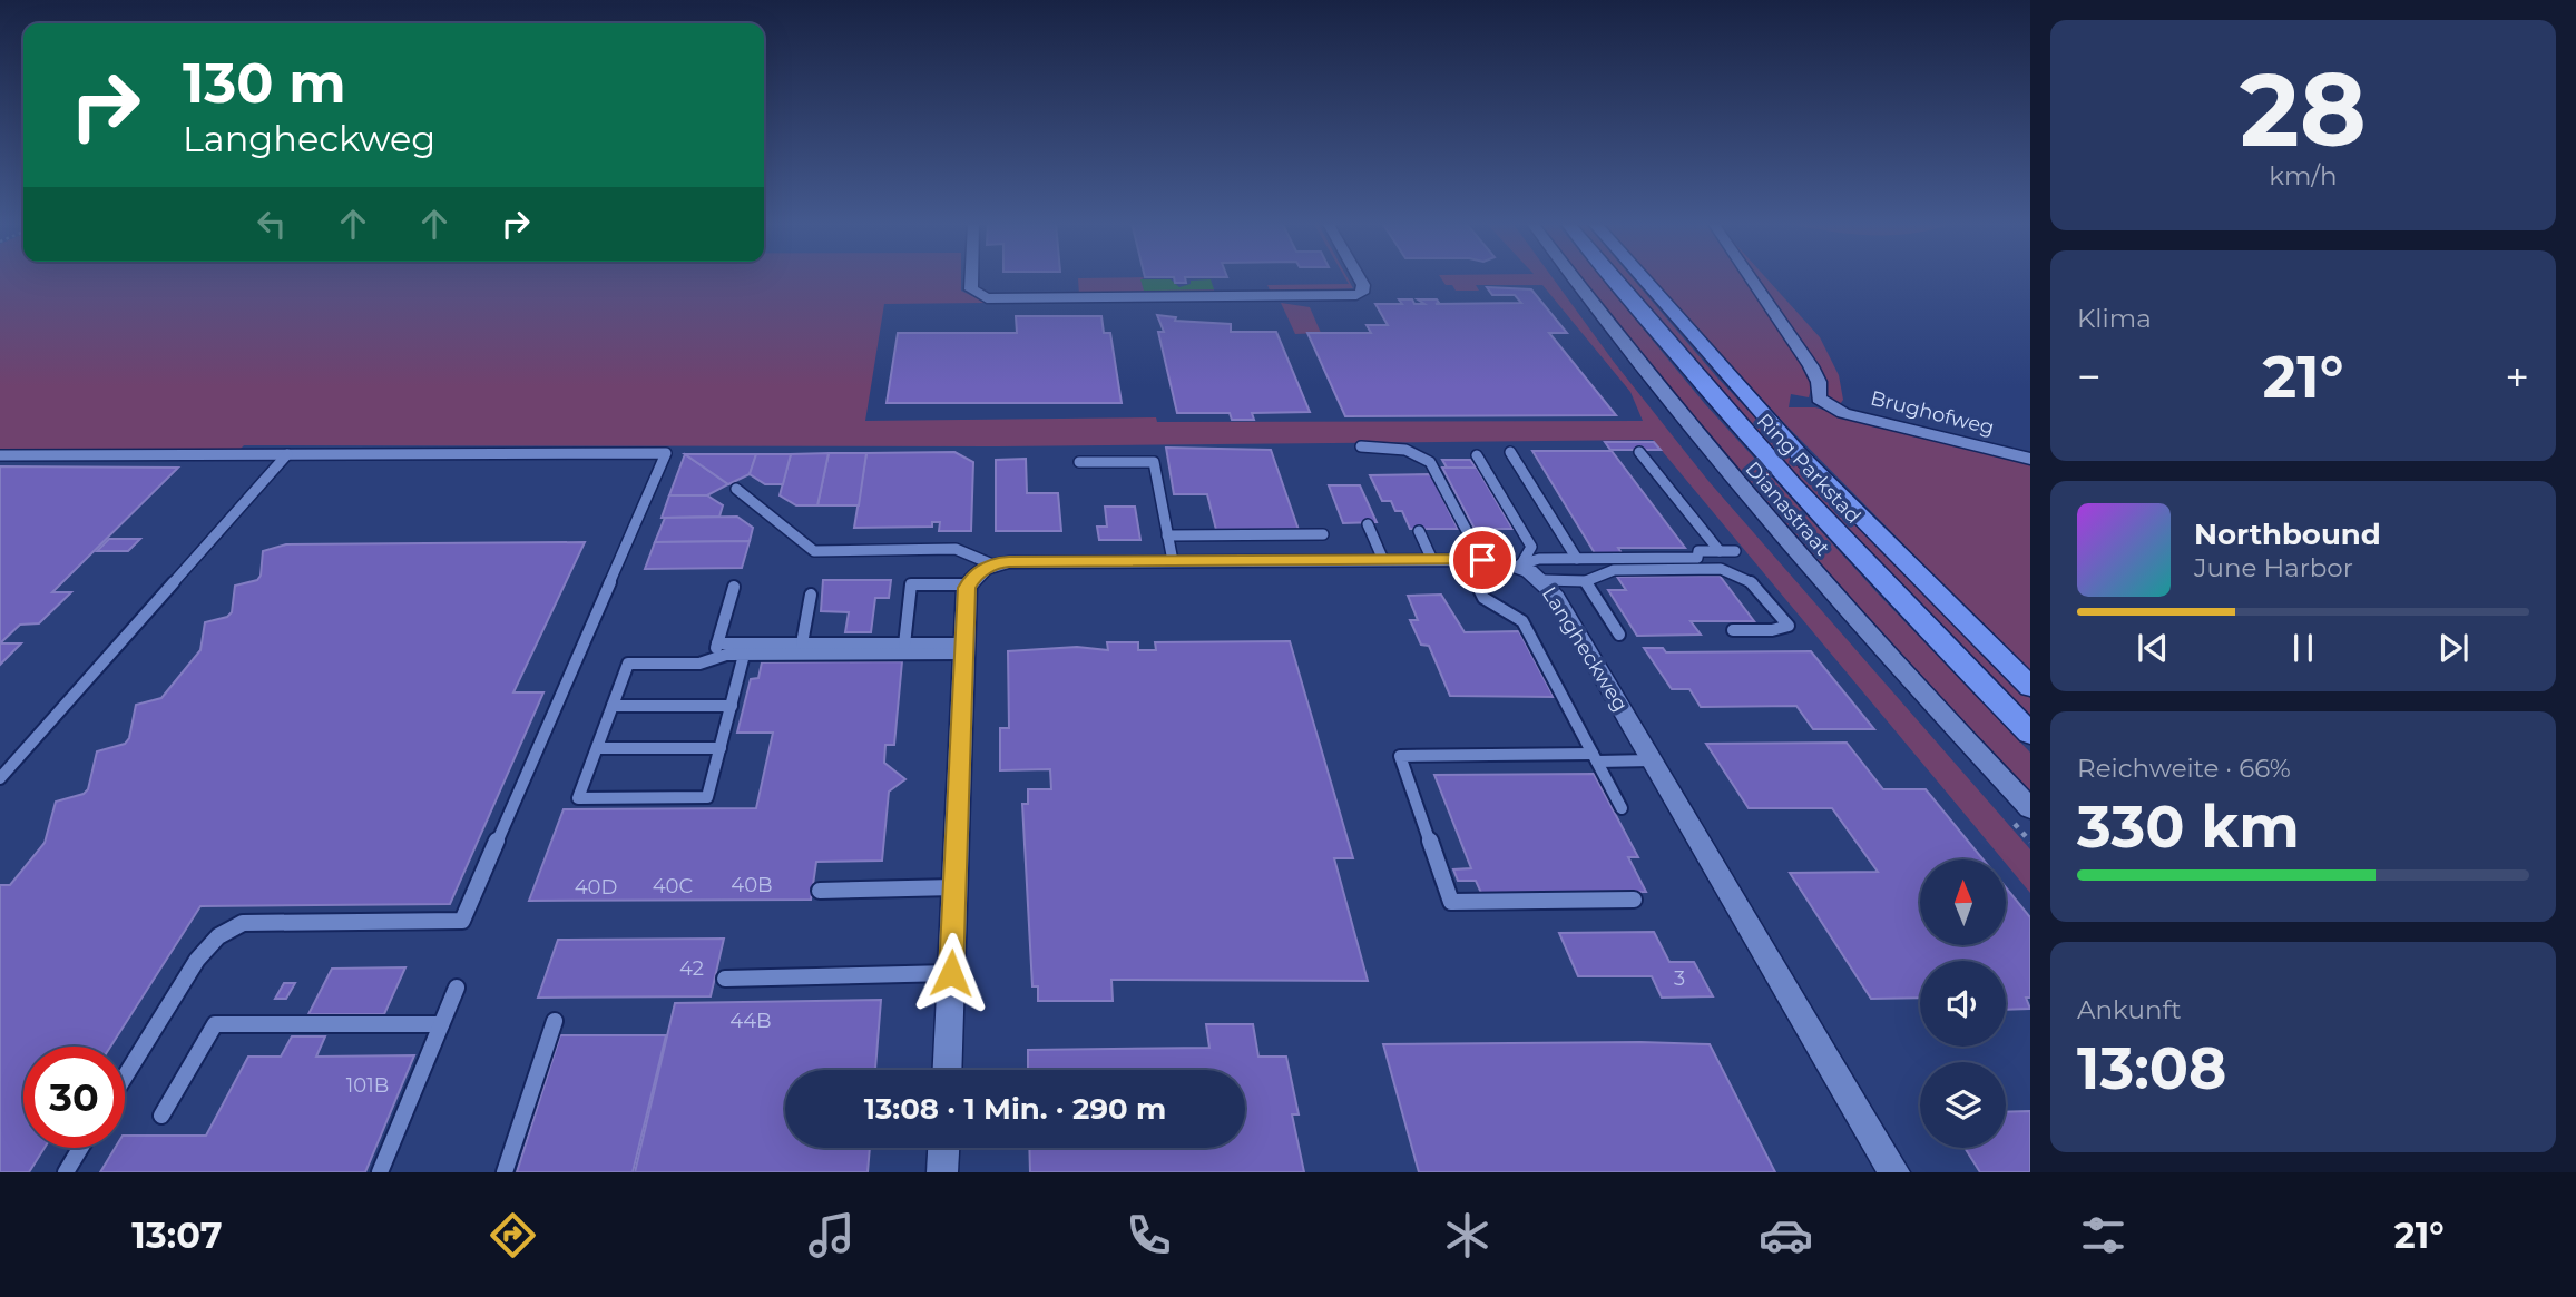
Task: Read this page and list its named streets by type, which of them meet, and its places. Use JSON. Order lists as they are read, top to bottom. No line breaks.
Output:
{"streets":{"highway":["Ring Parkstad"],"street":["Brughofweg","Dianastraat","Langheckweg"]},"house_numbers":["40B","40C","40D","42","3","44B","101B"],"north":"top","page":{"tile":[["28","km/h"],"Klima",["Reichweite · 66%","330 km"],["Ankunft","13:08"]],"turn":["130 m","Langheckweg"],"heat":["−","21°","+"],"song":["Northbound","June Harbor"],"limit":"30","trip":"13:08 · 1 Min. · 290 m","tabs":["13:07","21°"]}}
